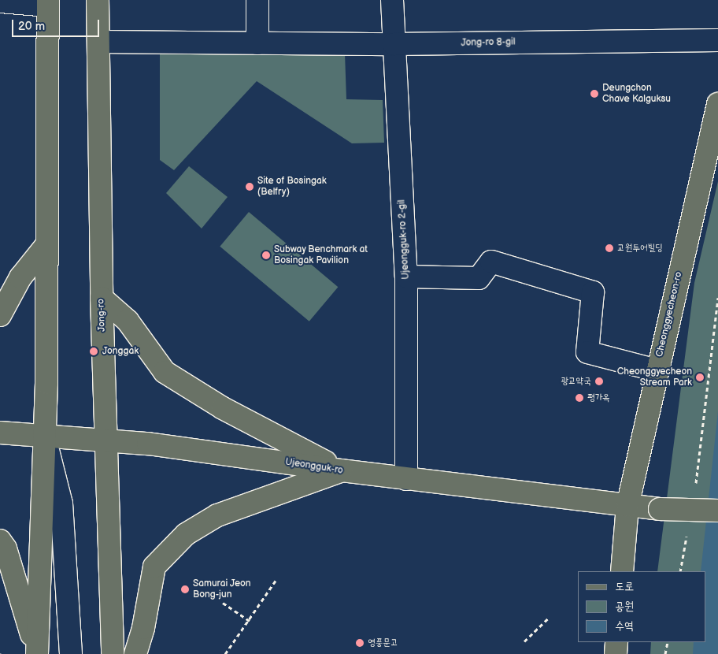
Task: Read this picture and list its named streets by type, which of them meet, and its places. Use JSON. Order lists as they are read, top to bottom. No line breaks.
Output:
{"streets":{"main road":["Cheonggyecheon-ro","Jong-ro","Ujeongguk-ro"],"street":["Jong-ro 8-gil","Ujeongguk-ro 2-gil"]},"crossings":[["Jong-ro 8-gil","Ujeongguk-ro 2-gil"],["Jong-ro 8-gil","Jong-ro"],["Ujeongguk-ro 2-gil","Ujeongguk-ro"],["Cheonggyecheon-ro","Ujeongguk-ro"],["Jong-ro","Ujeongguk-ro"]],"places":["Deungchon Chave Kalguksu","Site of Bosingak (Belfry)","교원투어빌딩","Subway Benchmark at Bosingak Pavilion","Jonggak","Cheonggyecheon Stream Park","광교약국","평가옥","Samurai Jeon Bong-jun","영풍문고"],"legend":["도로","공원","수역"],"scale_bar":"20 m"}
